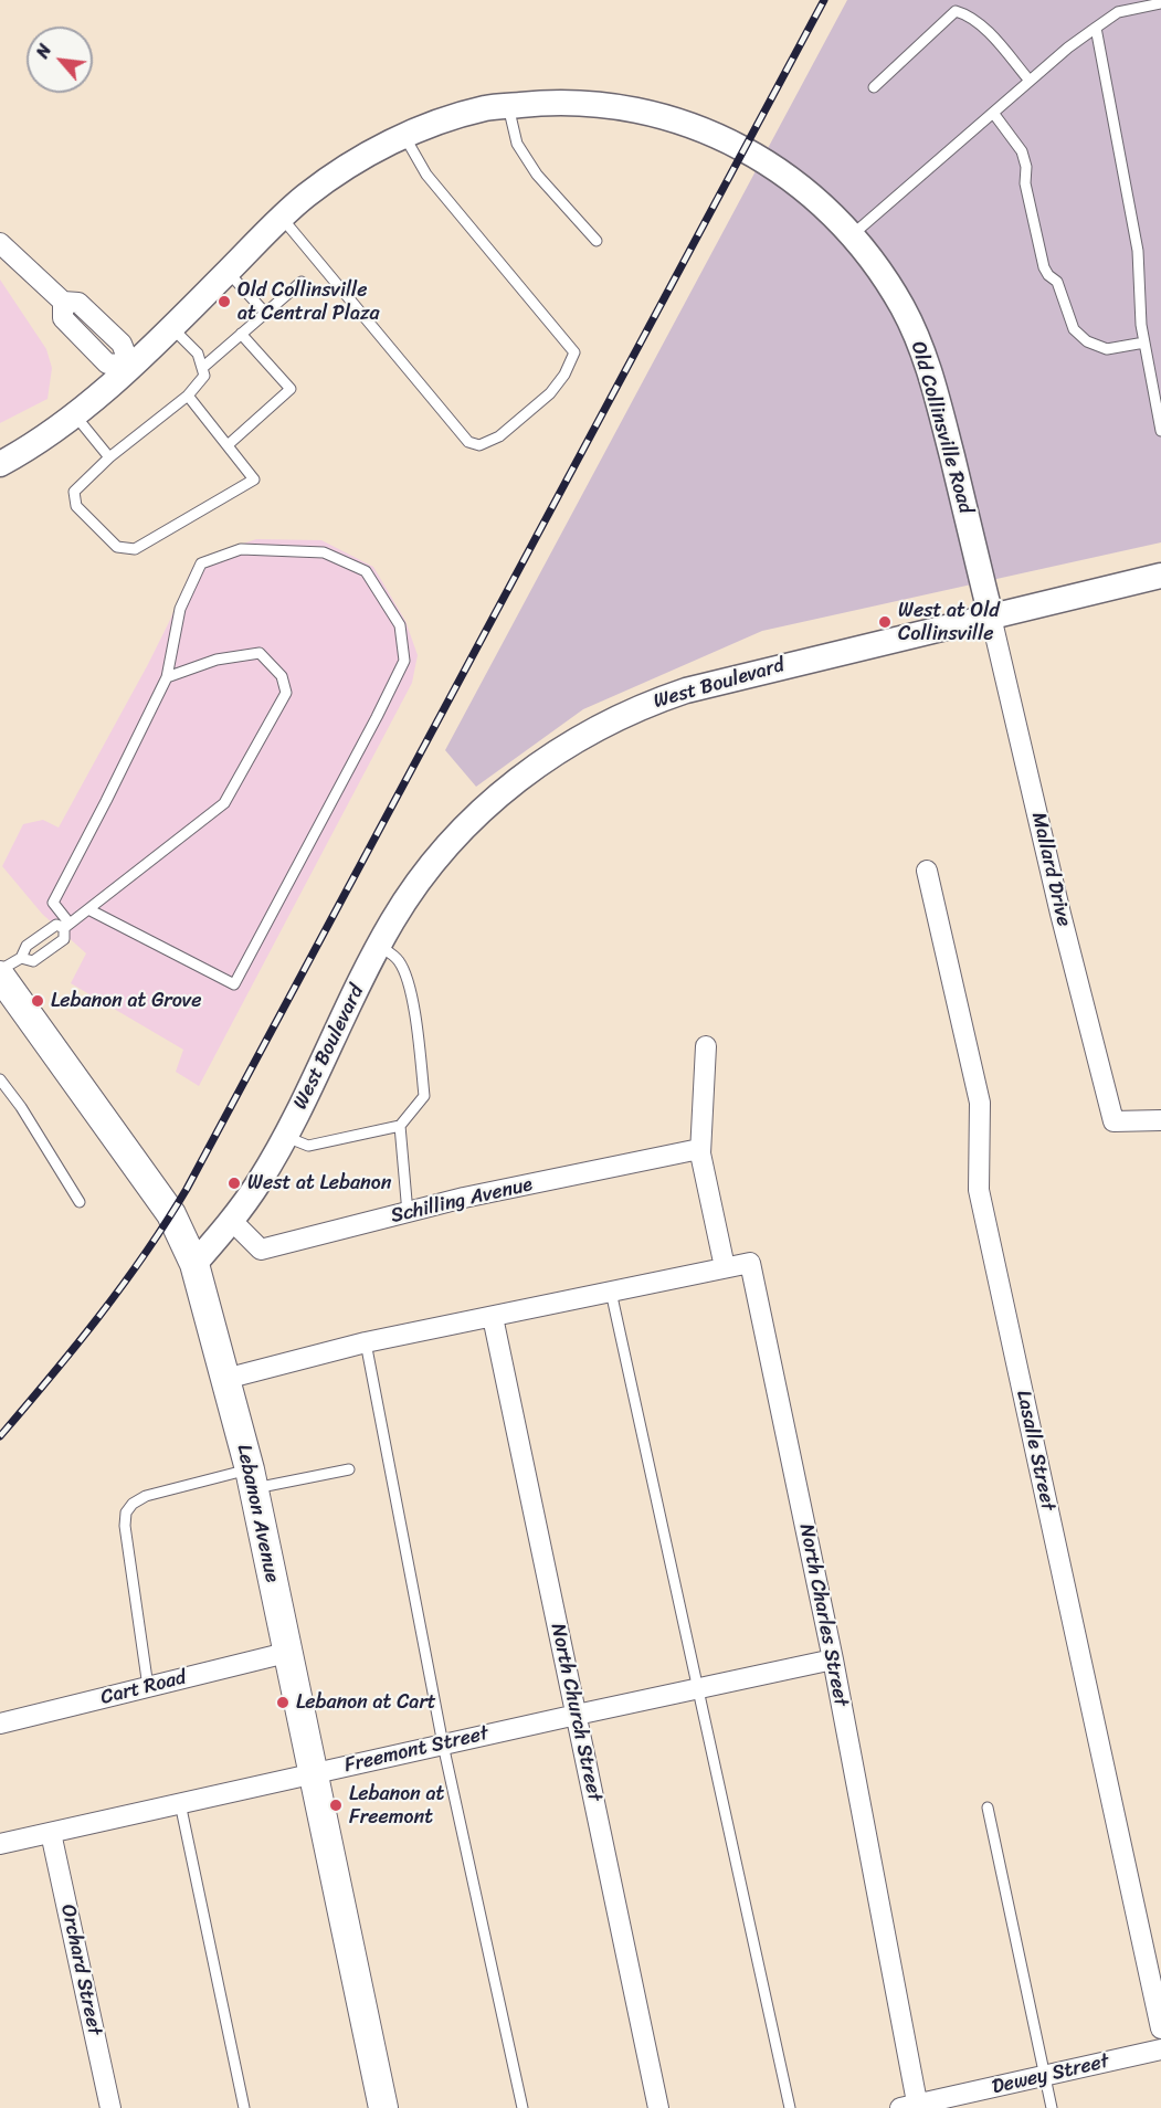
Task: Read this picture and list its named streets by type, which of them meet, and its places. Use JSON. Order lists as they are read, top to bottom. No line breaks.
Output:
{"streets":{"main road":["Lebanon Avenue"],"street":["Old Collinsville Road","West Boulevard","Mallard Drive","Schilling Avenue","Lasalle Street","North Charles Street","Cart Road","North Church Street","Freemont Street","Orchard Street","Dewey Street"]},"crossings":[["Old Collinsville Road","West Boulevard"],["Old Collinsville Road","Mallard Drive"],["West Boulevard","Mallard Drive"],["West Boulevard","Schilling Avenue"],["West Boulevard","Lebanon Avenue"],["Lebanon Avenue","Cart Road"],["Lebanon Avenue","Freemont Street"],["North Charles Street","Freemont Street"],["North Charles Street","Dewey Street"],["North Church Street","Freemont Street"],["Freemont Street","Orchard Street"]],"places":["Old Collinsville at Central Plaza","West at Old Collinsville","Lebanon at Grove","West at Lebanon","Lebanon at Cart","Lebanon at Freemont"],"north":"top left"}
